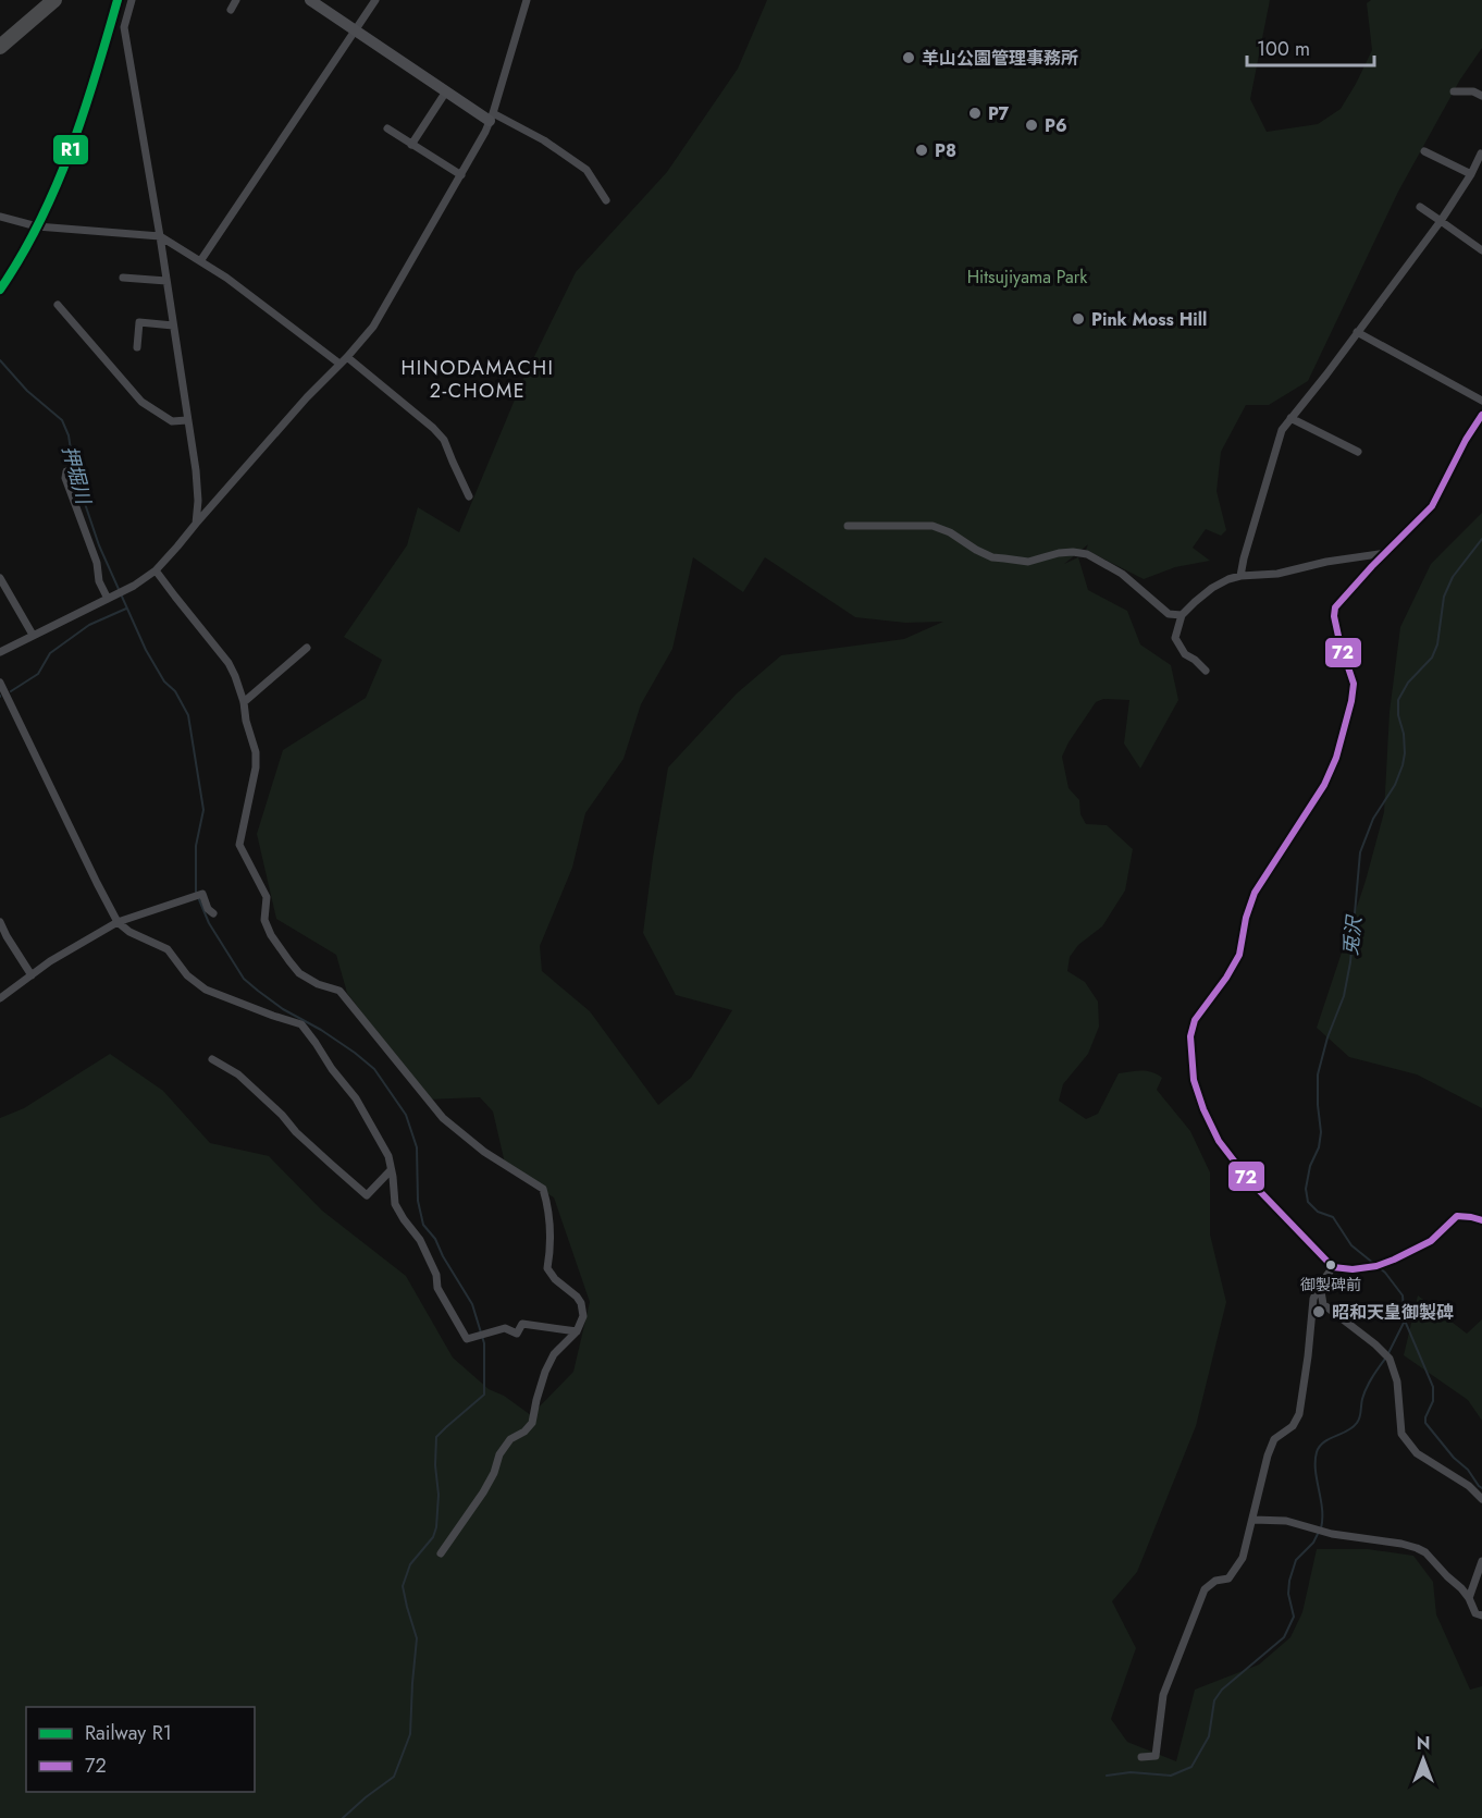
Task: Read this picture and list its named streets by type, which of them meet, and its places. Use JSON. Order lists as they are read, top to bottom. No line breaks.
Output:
{"districts":["HINODAMACHI 2-CHOME"],"water":["押堀川","兎沢"],"parks":["Hitsujiyama Park"],"places":["羊山公園管理事務所","P7","P6","P8","Pink Moss Hill","御製碑前","昭和天皇御製碑"],"lines":["rail line R1","transit line 72"],"legend":["Railway R1","72"],"scale_bar":"100 m","north":"top"}
